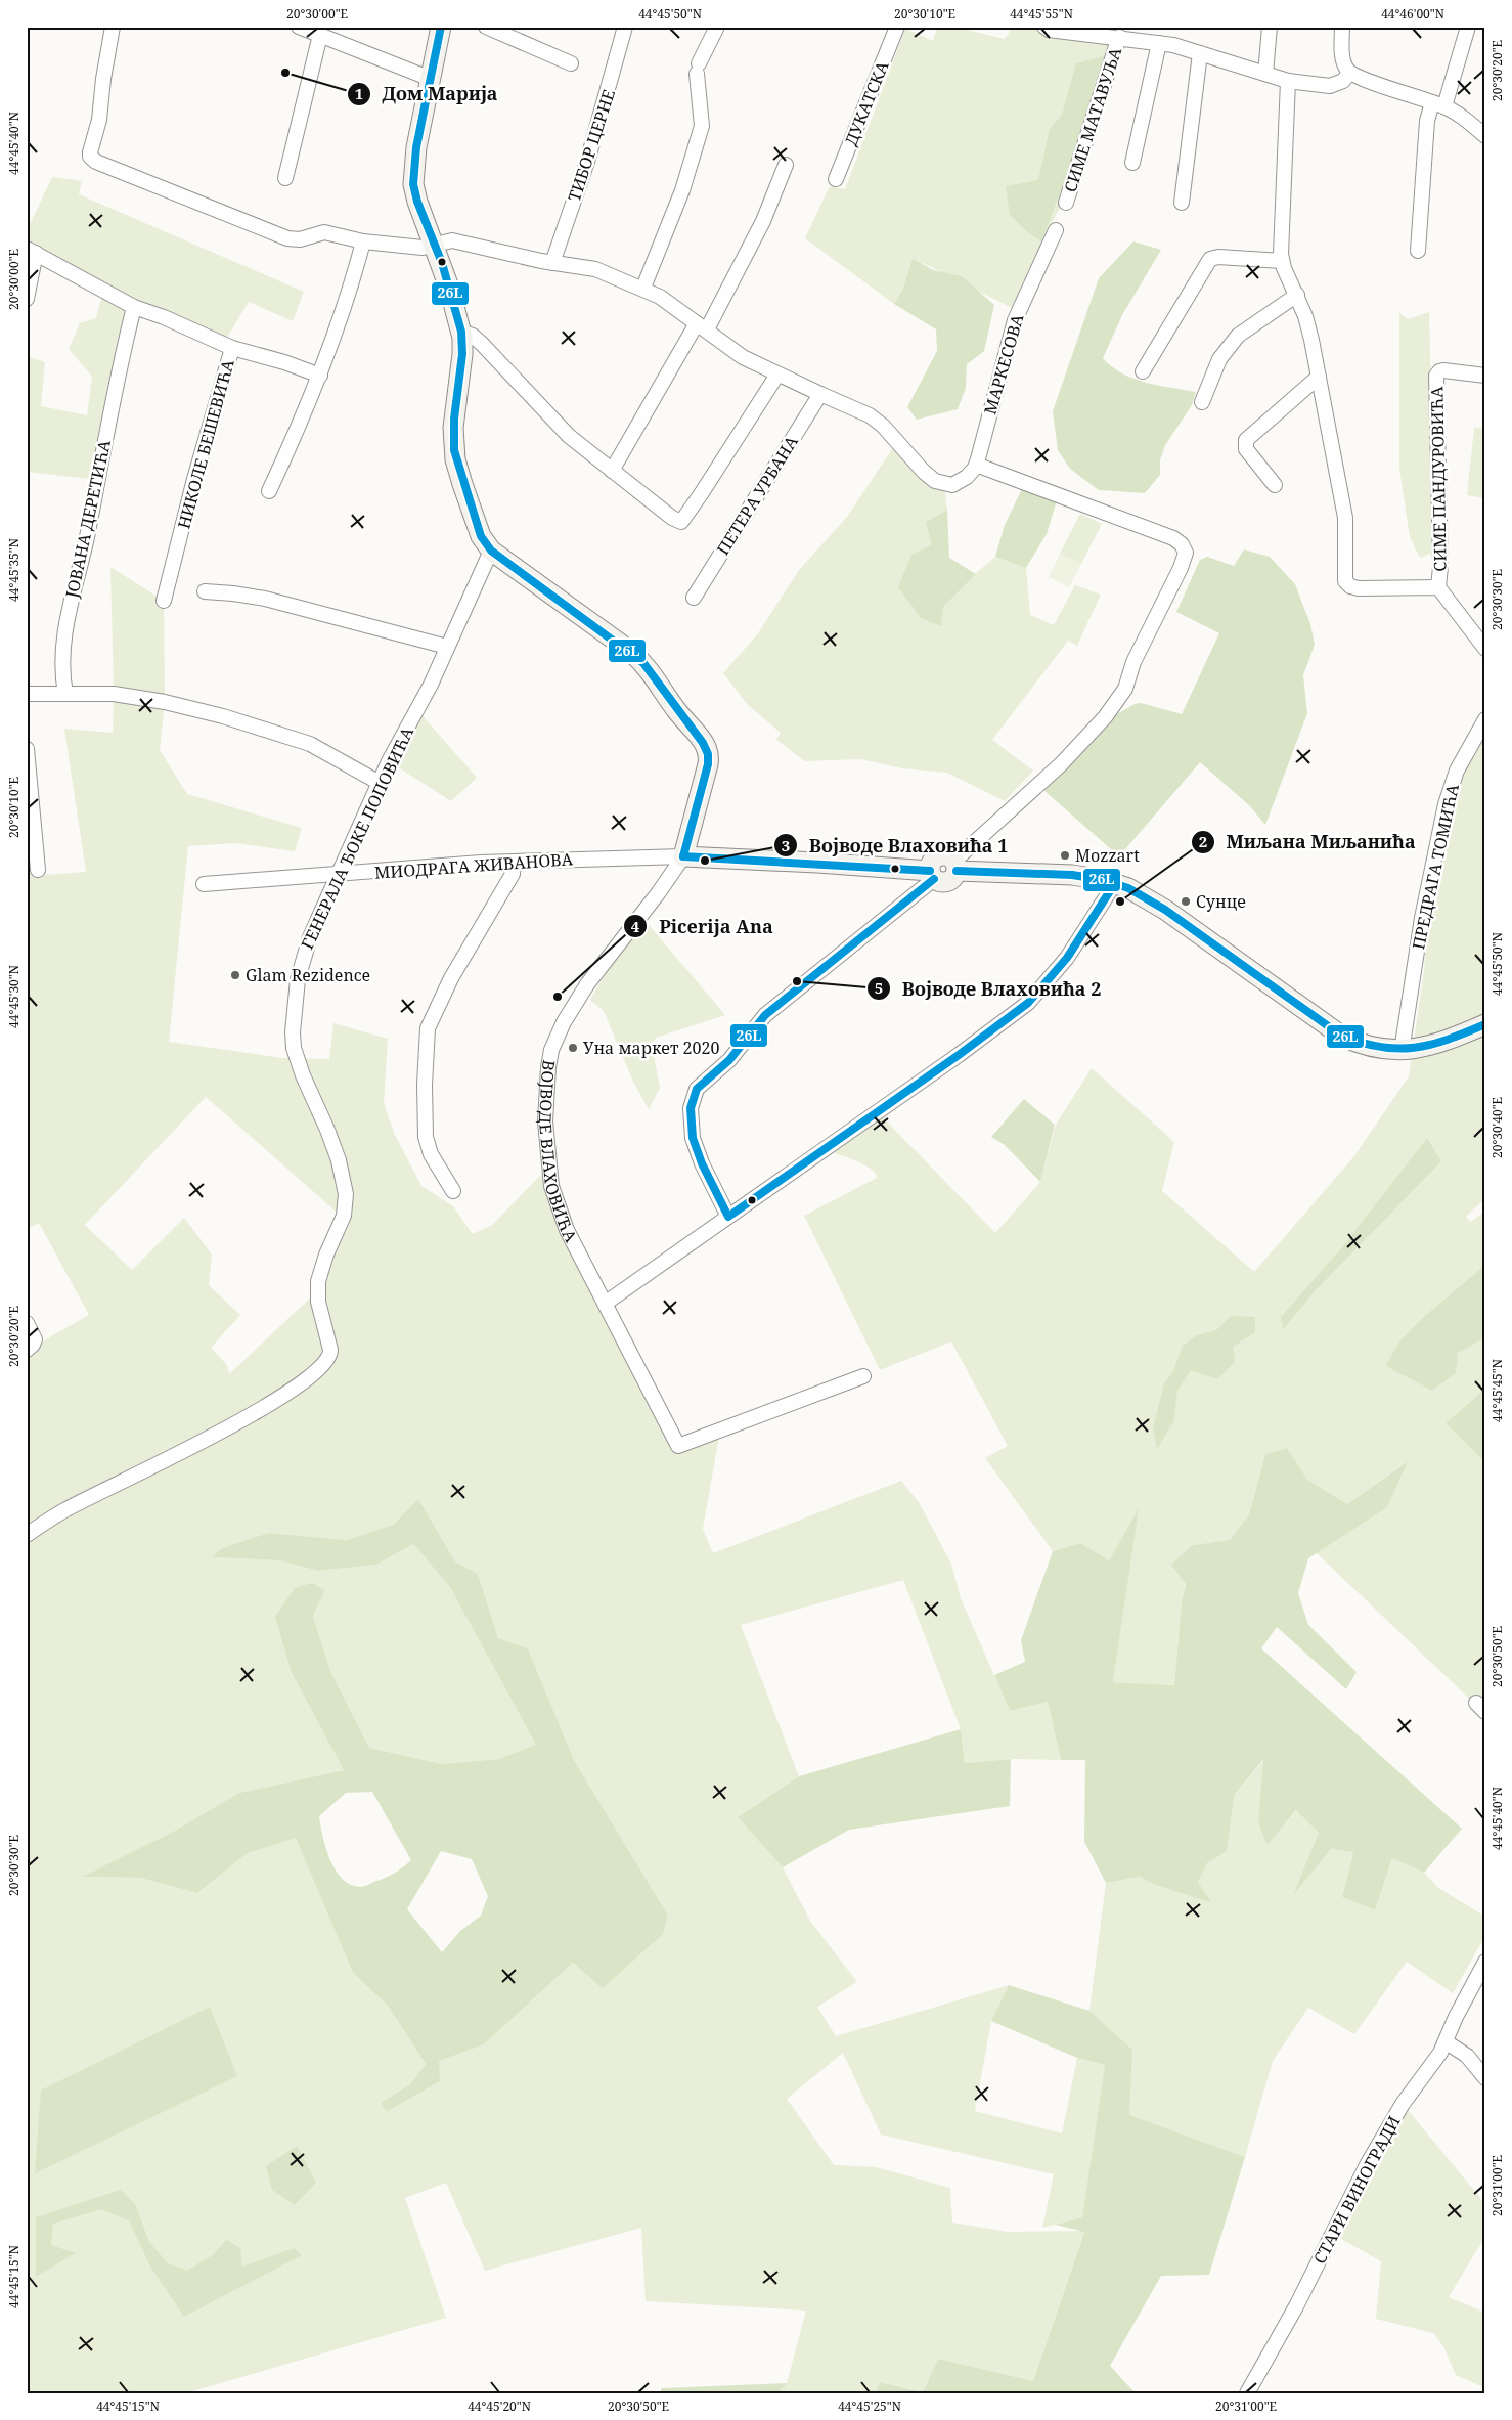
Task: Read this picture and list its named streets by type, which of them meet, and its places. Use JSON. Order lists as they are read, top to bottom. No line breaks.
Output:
{"streets":{"street":["ДУКАТСКА","СИМЕ МАТАВУЉА","ТИБОР ЦЕРНЕ","МАРКЕСОВА","НИКОЛЕ БЕШЕВИЋА","СИМЕ ПАНДУРОВИЋА","ПЕТЕРА УРБАНА","ЈОВАНА ДЕРЕТИЋА","ГЕНЕРАЛА ЂОКЕ ПОПОВИЋА","МИОДРАГА ЖИВАНОВА","ПРЕДРАГА ТОМИЋА","ВОЈВОДЕ ВЛАХОВИЋА","СТАРИ ВИНОГРАДИ"]},"crossings":[["ГЕНЕРАЛА ЂОКЕ ПОПОВИЋА","МИОДРАГА ЖИВАНОВА"],["ГЕНЕРАЛА ЂОКЕ ПОПОВИЋА","ВОЈВОДЕ ВЛАХОВИЋА"],["МИОДРАГА ЖИВАНОВА","ВОЈВОДЕ ВЛАХОВИЋА"]],"places":["Дом Марија","Mozzart","Војводе Влаховића 1","Миљана Миљанића","Сунце","Glam Rezidence","Војводе Влаховића 2","Picerija Ana","Уна маркет 2020"],"lines":["transit line 26L"],"coordinates":["20°30'00\"E","44°45'50\"N","20°30'10\"E","44°45'55\"N","44°46'00\"N","20°30'20\"E","44°45'40\"N","44°45'35\"N","20°30'30\"E","44°45'30\"N","20°30'40\"E","44°45'45\"N","20°30'50\"E","20°31'00\"E","44°45'15\"N","44°45'20\"N","44°45'25\"N"]}
